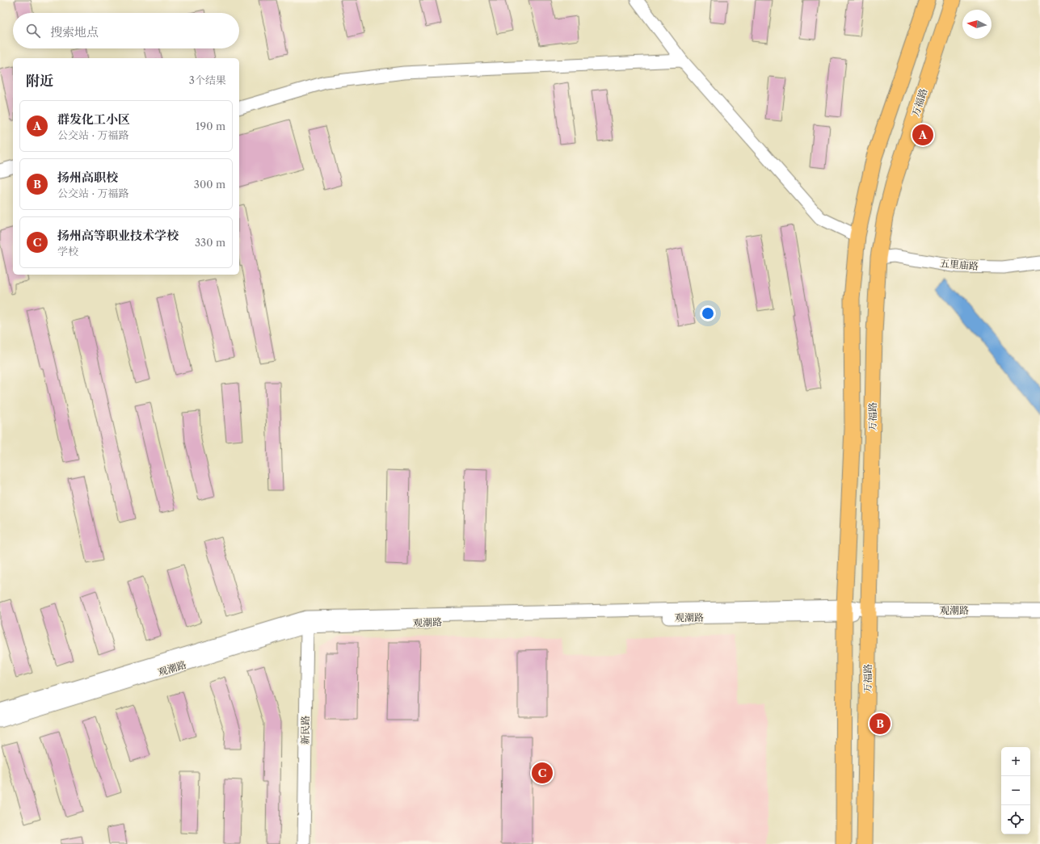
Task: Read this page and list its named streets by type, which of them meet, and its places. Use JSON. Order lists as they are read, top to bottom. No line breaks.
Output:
{"streets":{"main road":["万福路"],"street":["五里庙路","观潮路","新民路"]},"crossings":[["万福路","五里庙路"],["万福路","观潮路"],["观潮路","新民路"]],"north":"left","page":{"search":"搜索地点","heading":["附近","3个结果"],"list":[{"mark":"A","name":"群发化工小区","note":"公交站 · 万福路","value":"190 m"},{"mark":"B","name":"扬州高职校","note":"公交站 · 万福路","value":"300 m"},{"mark":"C","name":"扬州高等职业技术学校","note":"学校","value":"330 m"}],"pins":["A","B","C"],"map_buttons":["+","−"]}}
